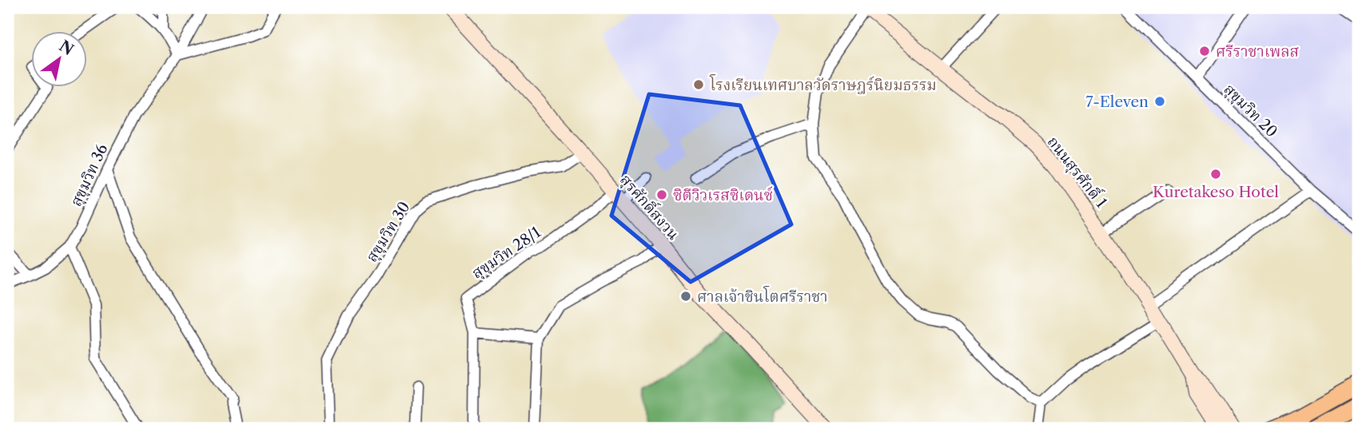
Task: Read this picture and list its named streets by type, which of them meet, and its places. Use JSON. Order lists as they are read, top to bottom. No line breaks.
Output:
{"streets":{"street":["สุขุมวิท 20","ถนนสุรศักดิ์ 1","สุขุมวิท 36","สุรศักดิ์สงวน","สุขุมวิท 30","สุขุมวิท 28/1"]},"crossings":[["สุรศักดิ์สงวน","สุขุมวิท 30"],["สุรศักดิ์สงวน","สุขุมวิท 28/1"]],"places":["ศรีราชาเพลส","โรงเรียนเทศบาลวัดราษฎร์นิยมธรรม","7-Eleven","Kuretakeso Hotel","ซิตีวิวเรสซิเดนซ์","ศาลเจ้าชินโตศรีราชา"],"north":"top right"}
